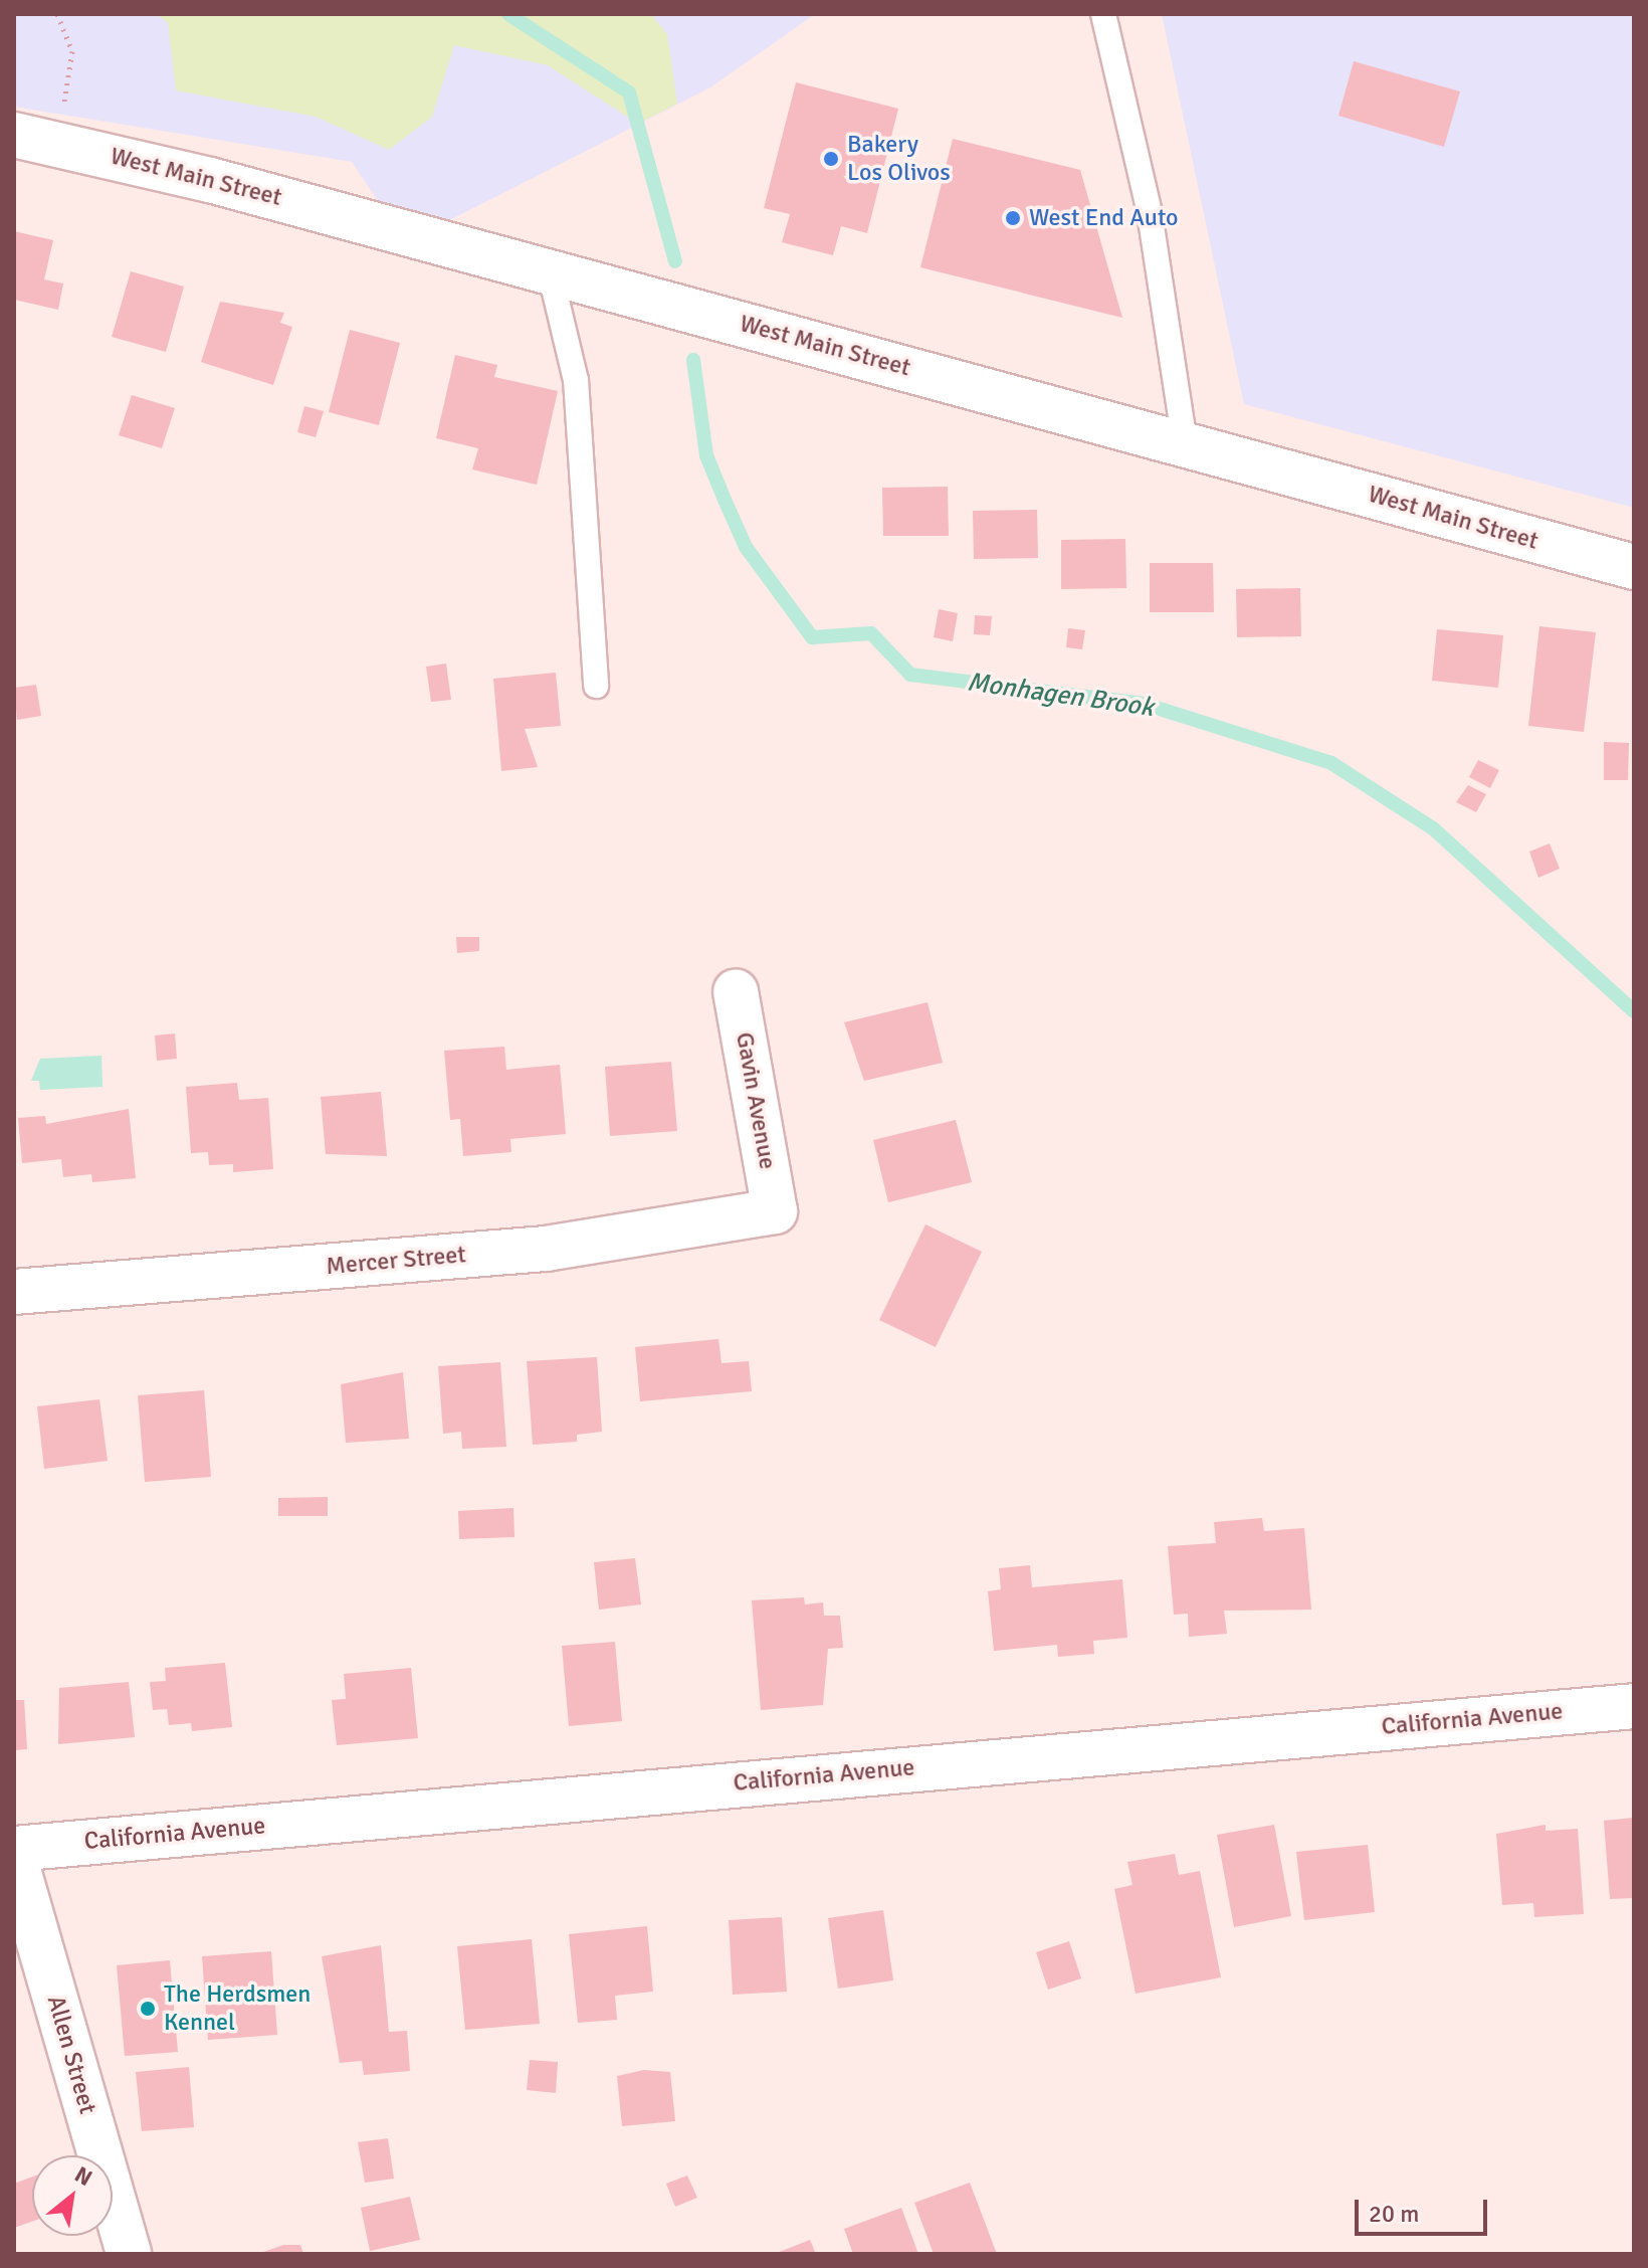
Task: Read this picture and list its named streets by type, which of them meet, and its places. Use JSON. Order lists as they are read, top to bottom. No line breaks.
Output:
{"streets":{"street":["West Main Street","Gavin Avenue","Mercer Street","California Avenue","Allen Street"]},"crossings":[["Gavin Avenue","Mercer Street"]],"water":["Monhagen Brook"],"places":["Bakery Los Olivos","West End Auto","The Herdsmen Kennel"],"scale_bar":"20 m","north":"top right"}
